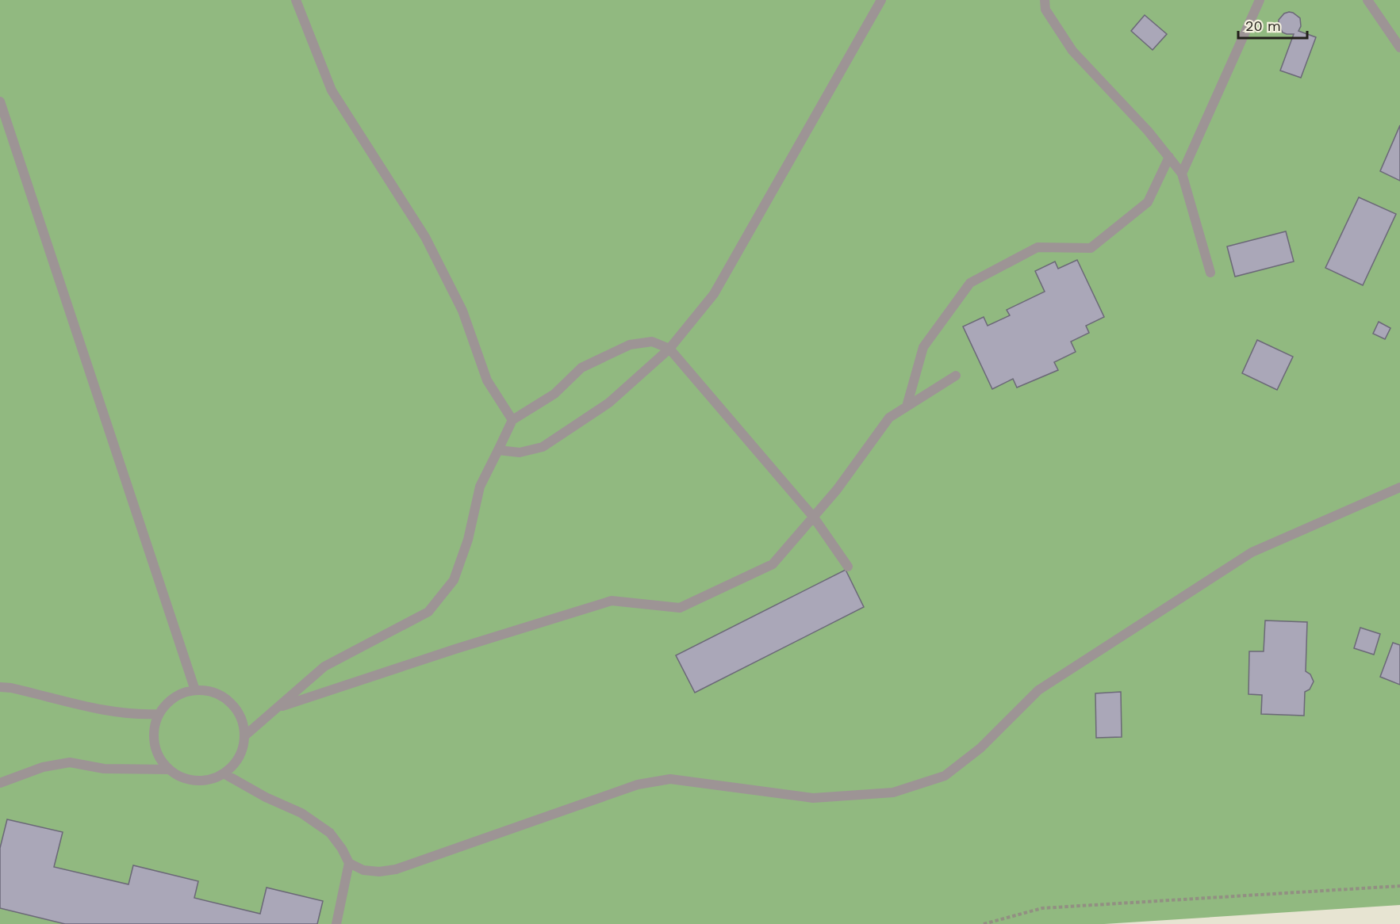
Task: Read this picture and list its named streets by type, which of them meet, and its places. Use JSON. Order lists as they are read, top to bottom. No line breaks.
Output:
{"scale_bar":"20 m"}
